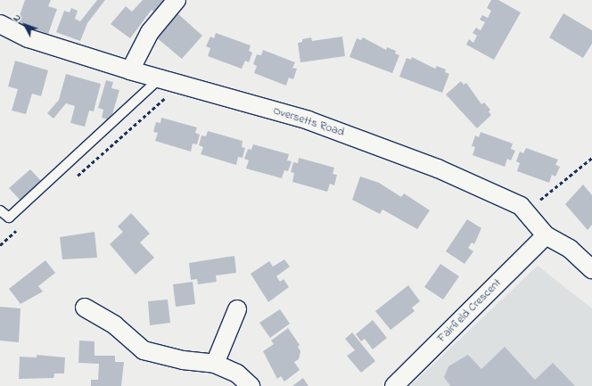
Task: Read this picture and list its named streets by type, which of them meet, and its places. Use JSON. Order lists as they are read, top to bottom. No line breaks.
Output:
{"streets":{"street":["Oversetts Road","Fairfield Crescent"]},"crossings":[["Oversetts Road","Fairfield Crescent"]],"north":"top left"}
